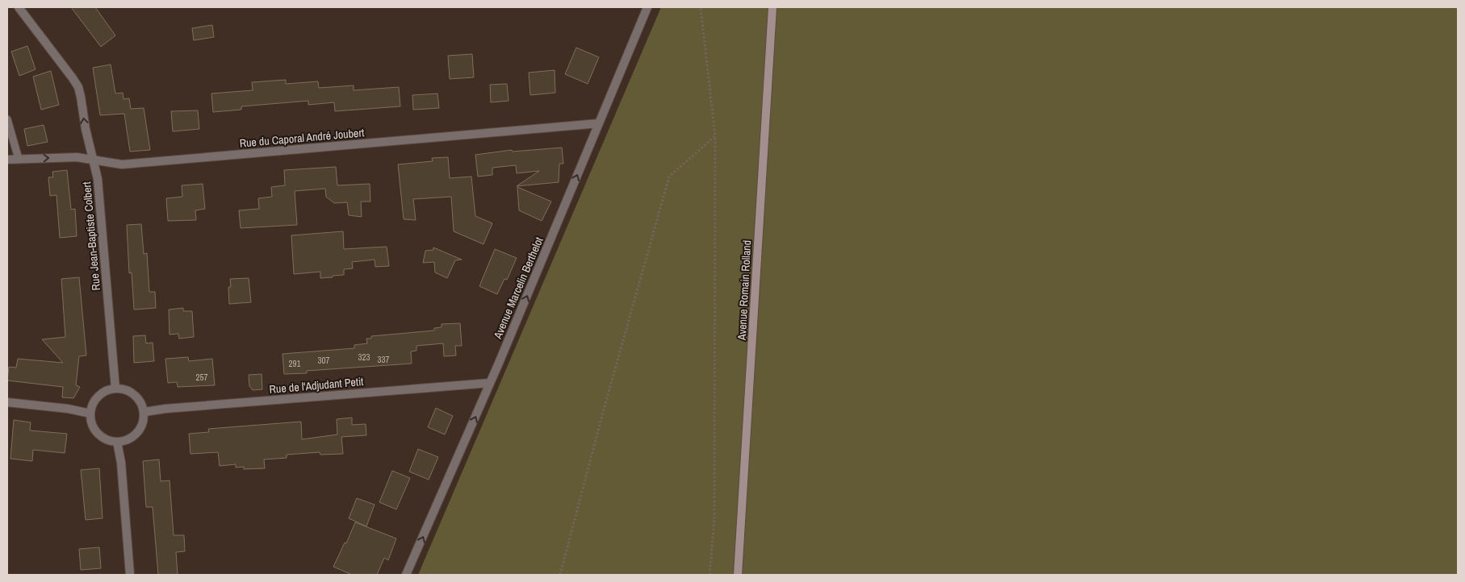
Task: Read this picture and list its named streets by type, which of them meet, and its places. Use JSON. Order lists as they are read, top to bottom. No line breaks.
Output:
{"streets":{"main road":["Avenue Romain Rolland"],"street":["Rue du Caporal André Joubert","Rue Jean-Baptiste Colbert","Avenue Marcelin Berthelot","Rue de l'Adjudant Petit"]},"crossings":[["Rue du Caporal André Joubert","Rue Jean-Baptiste Colbert"],["Rue du Caporal André Joubert","Avenue Marcelin Berthelot"],["Rue Jean-Baptiste Colbert","Rue de l'Adjudant Petit"],["Avenue Marcelin Berthelot","Rue de l'Adjudant Petit"]],"one_way":["Rue Jean-Baptiste Colbert","Avenue Marcelin Berthelot"],"house_numbers":["323","337","307","291","257"]}
